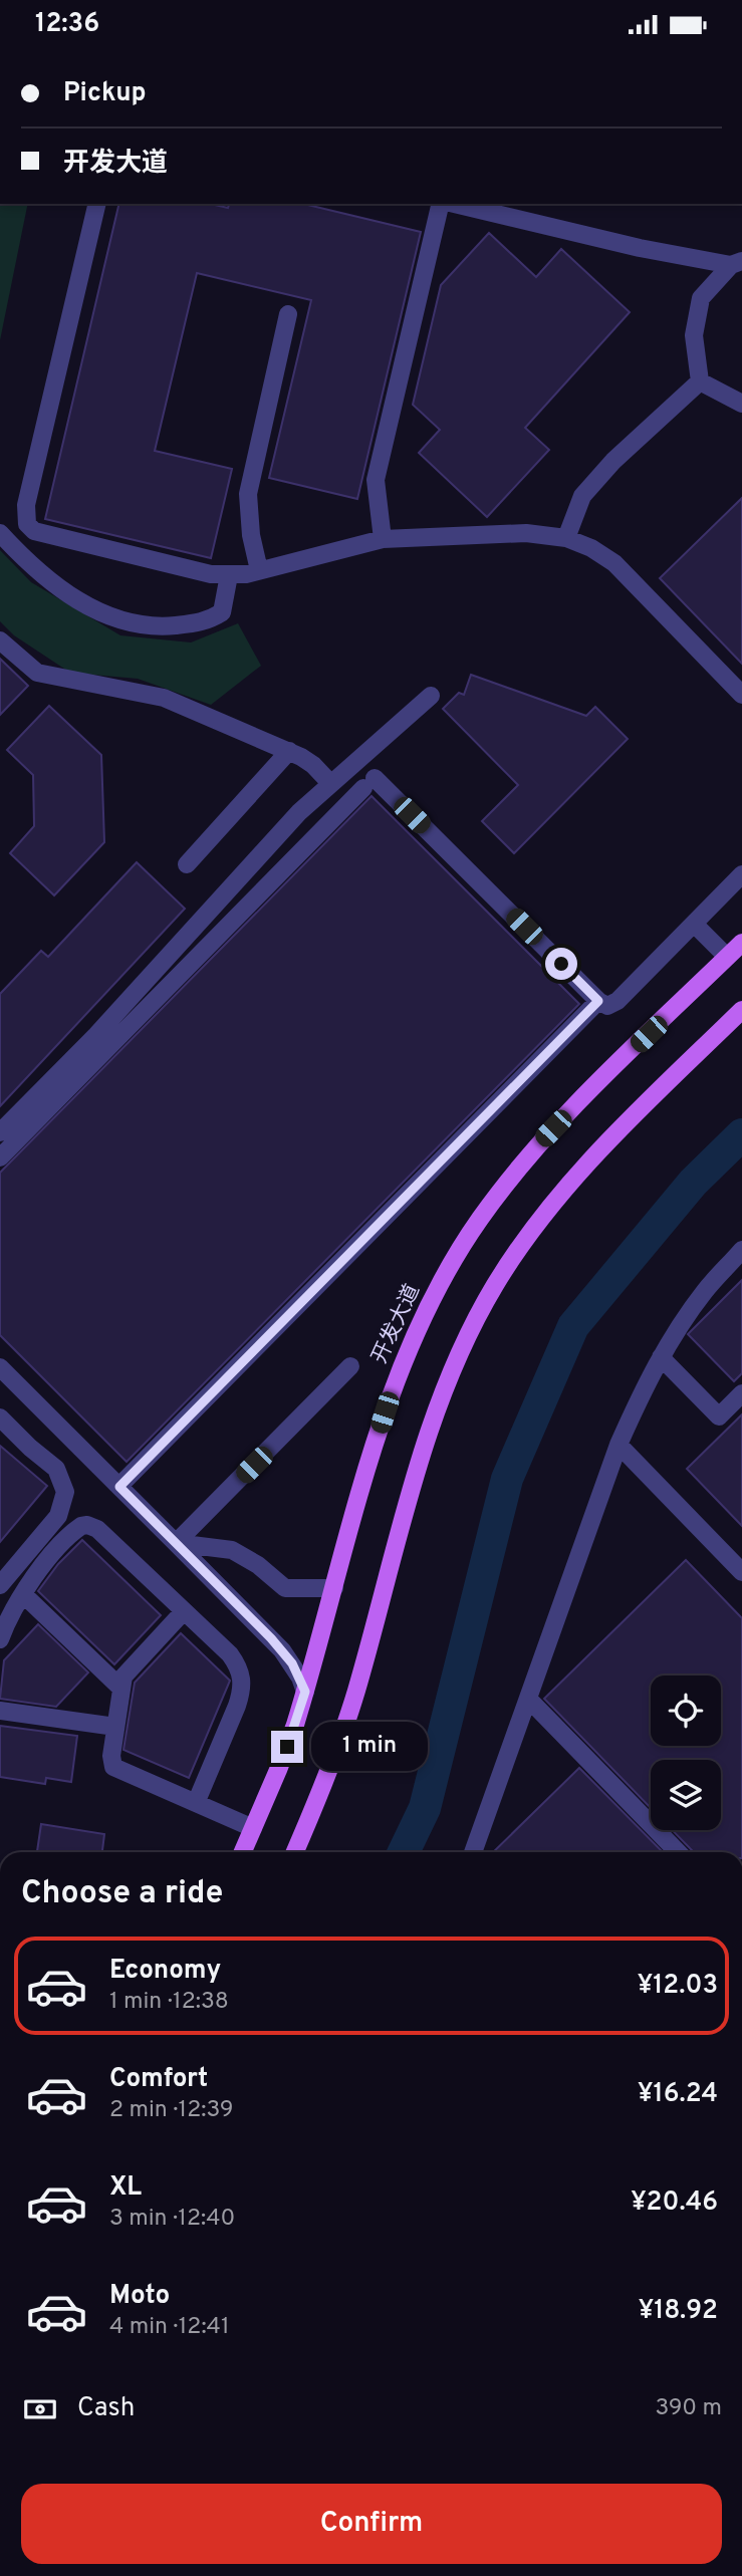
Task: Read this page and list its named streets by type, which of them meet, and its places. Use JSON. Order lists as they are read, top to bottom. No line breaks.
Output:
{"streets":{"main road":["开发大道"]},"page":{"status":"12:36","banner":["Pickup","开发大道"],"bubble":"1 min","heading":"Choose a ride","list":[{"name":"Economy","note":"1 min · 12:38","value":"¥12.03"},{"name":"Comfort","note":"2 min · 12:39","value":"¥16.24"},{"name":"XL","note":"3 min · 12:40","value":"¥20.46"},{"name":"Moto","note":"4 min · 12:41","value":"¥18.92"}],"pay":["Cash","390 m"],"buttons":"Confirm"}}
